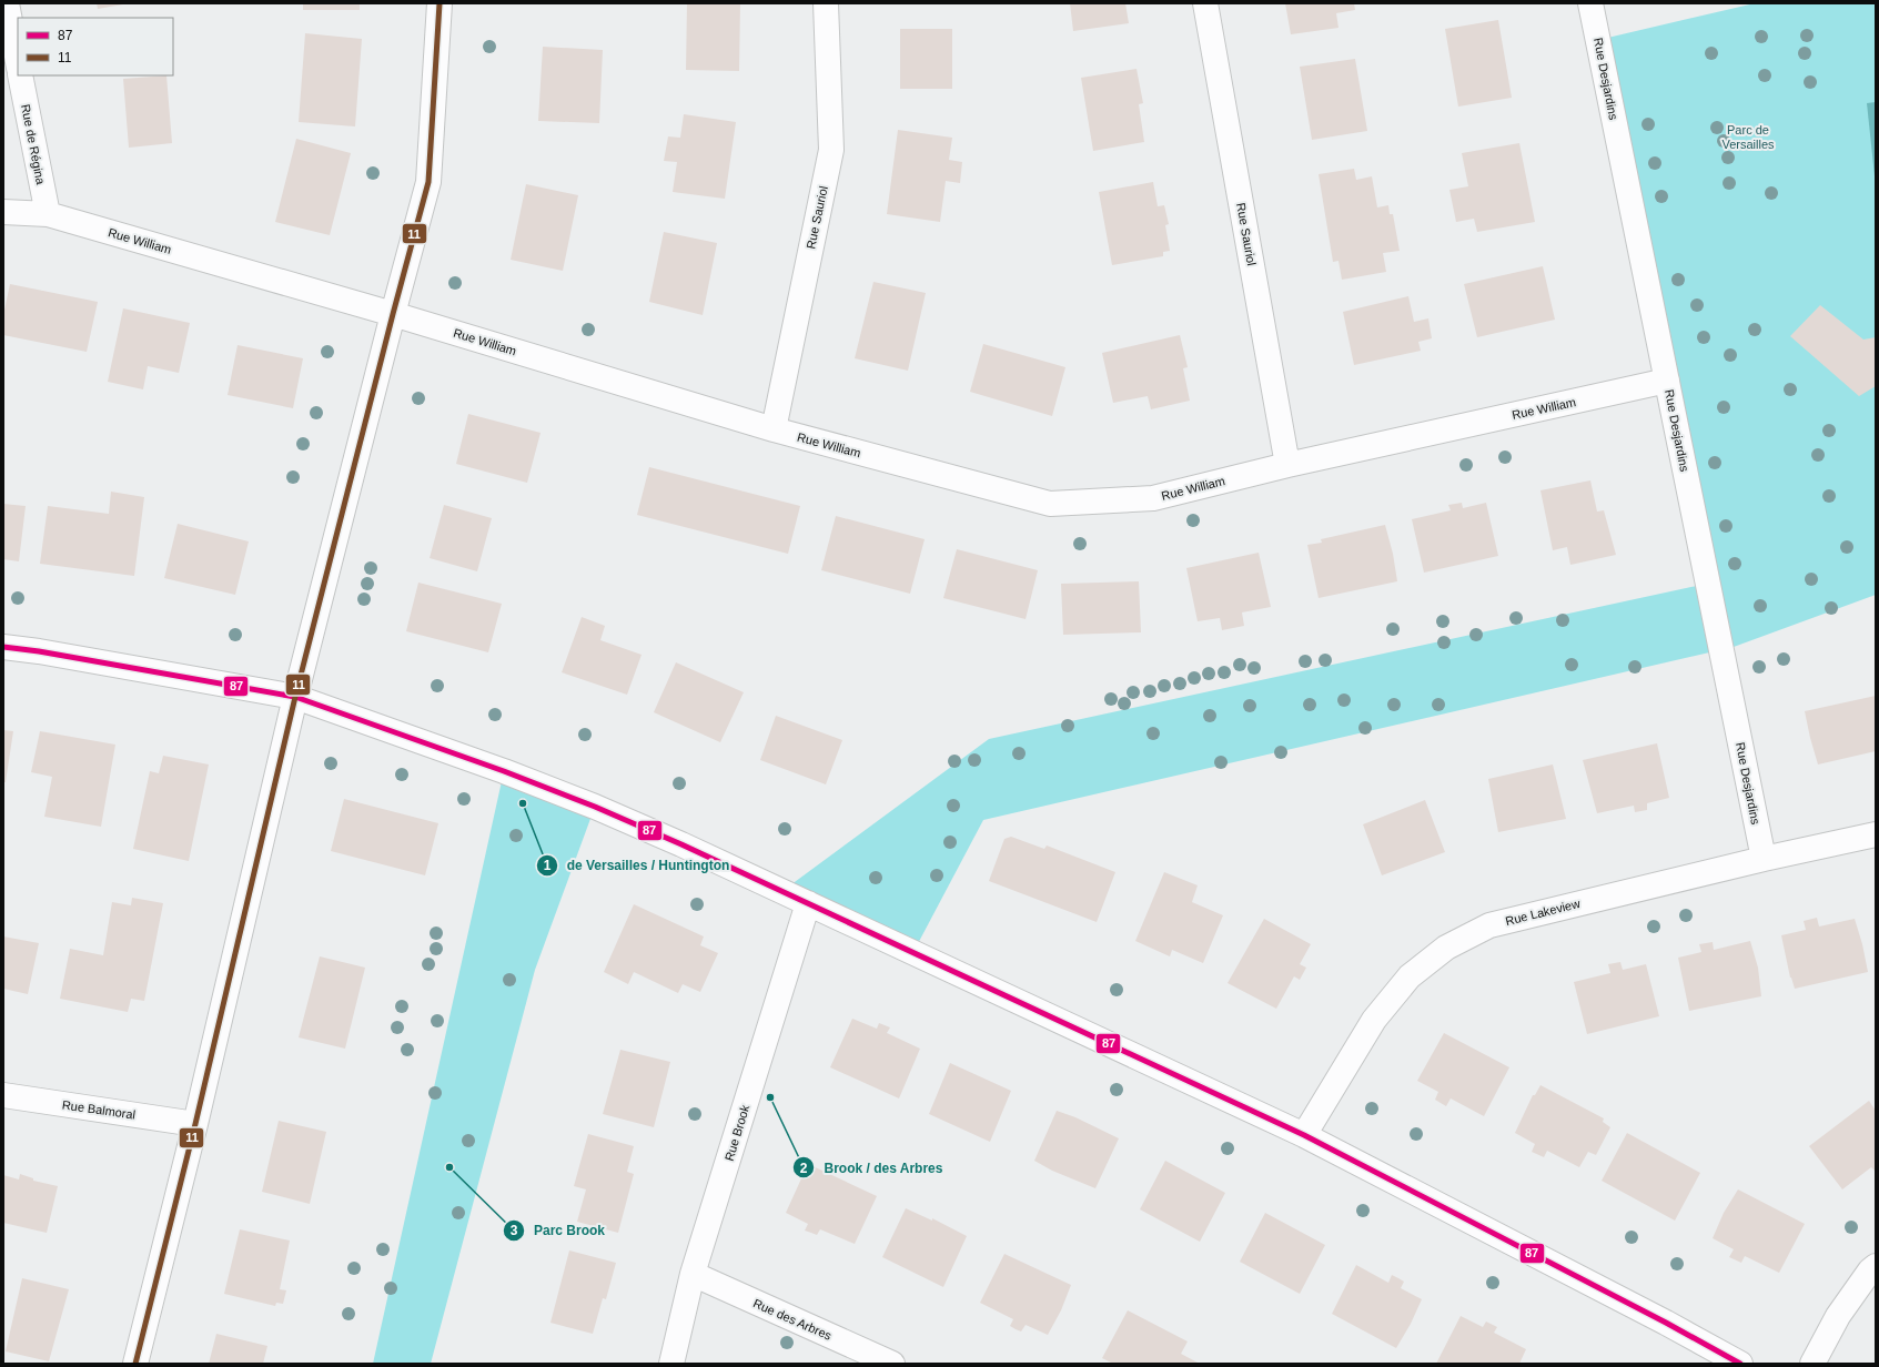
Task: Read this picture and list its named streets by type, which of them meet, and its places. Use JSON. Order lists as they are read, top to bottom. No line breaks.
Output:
{"streets":{"street":["Rue Desjardins","Rue de Régina","Rue Sauriol","Rue William","Rue Lakeview","Rue Balmoral","Rue Brook","Rue des Arbres"]},"crossings":[["Rue Desjardins","Rue William"],["Rue Desjardins","Rue Lakeview"],["Rue de Régina","Rue William"],["Rue Sauriol","Rue William"],["Rue Brook","Rue des Arbres"]],"parks":["Parc de Versailles"],"places":["de Versailles / Huntington","Brook / des Arbres","Parc Brook"],"lines":["transit line 11","transit line 87"],"legend":["87","11"]}
